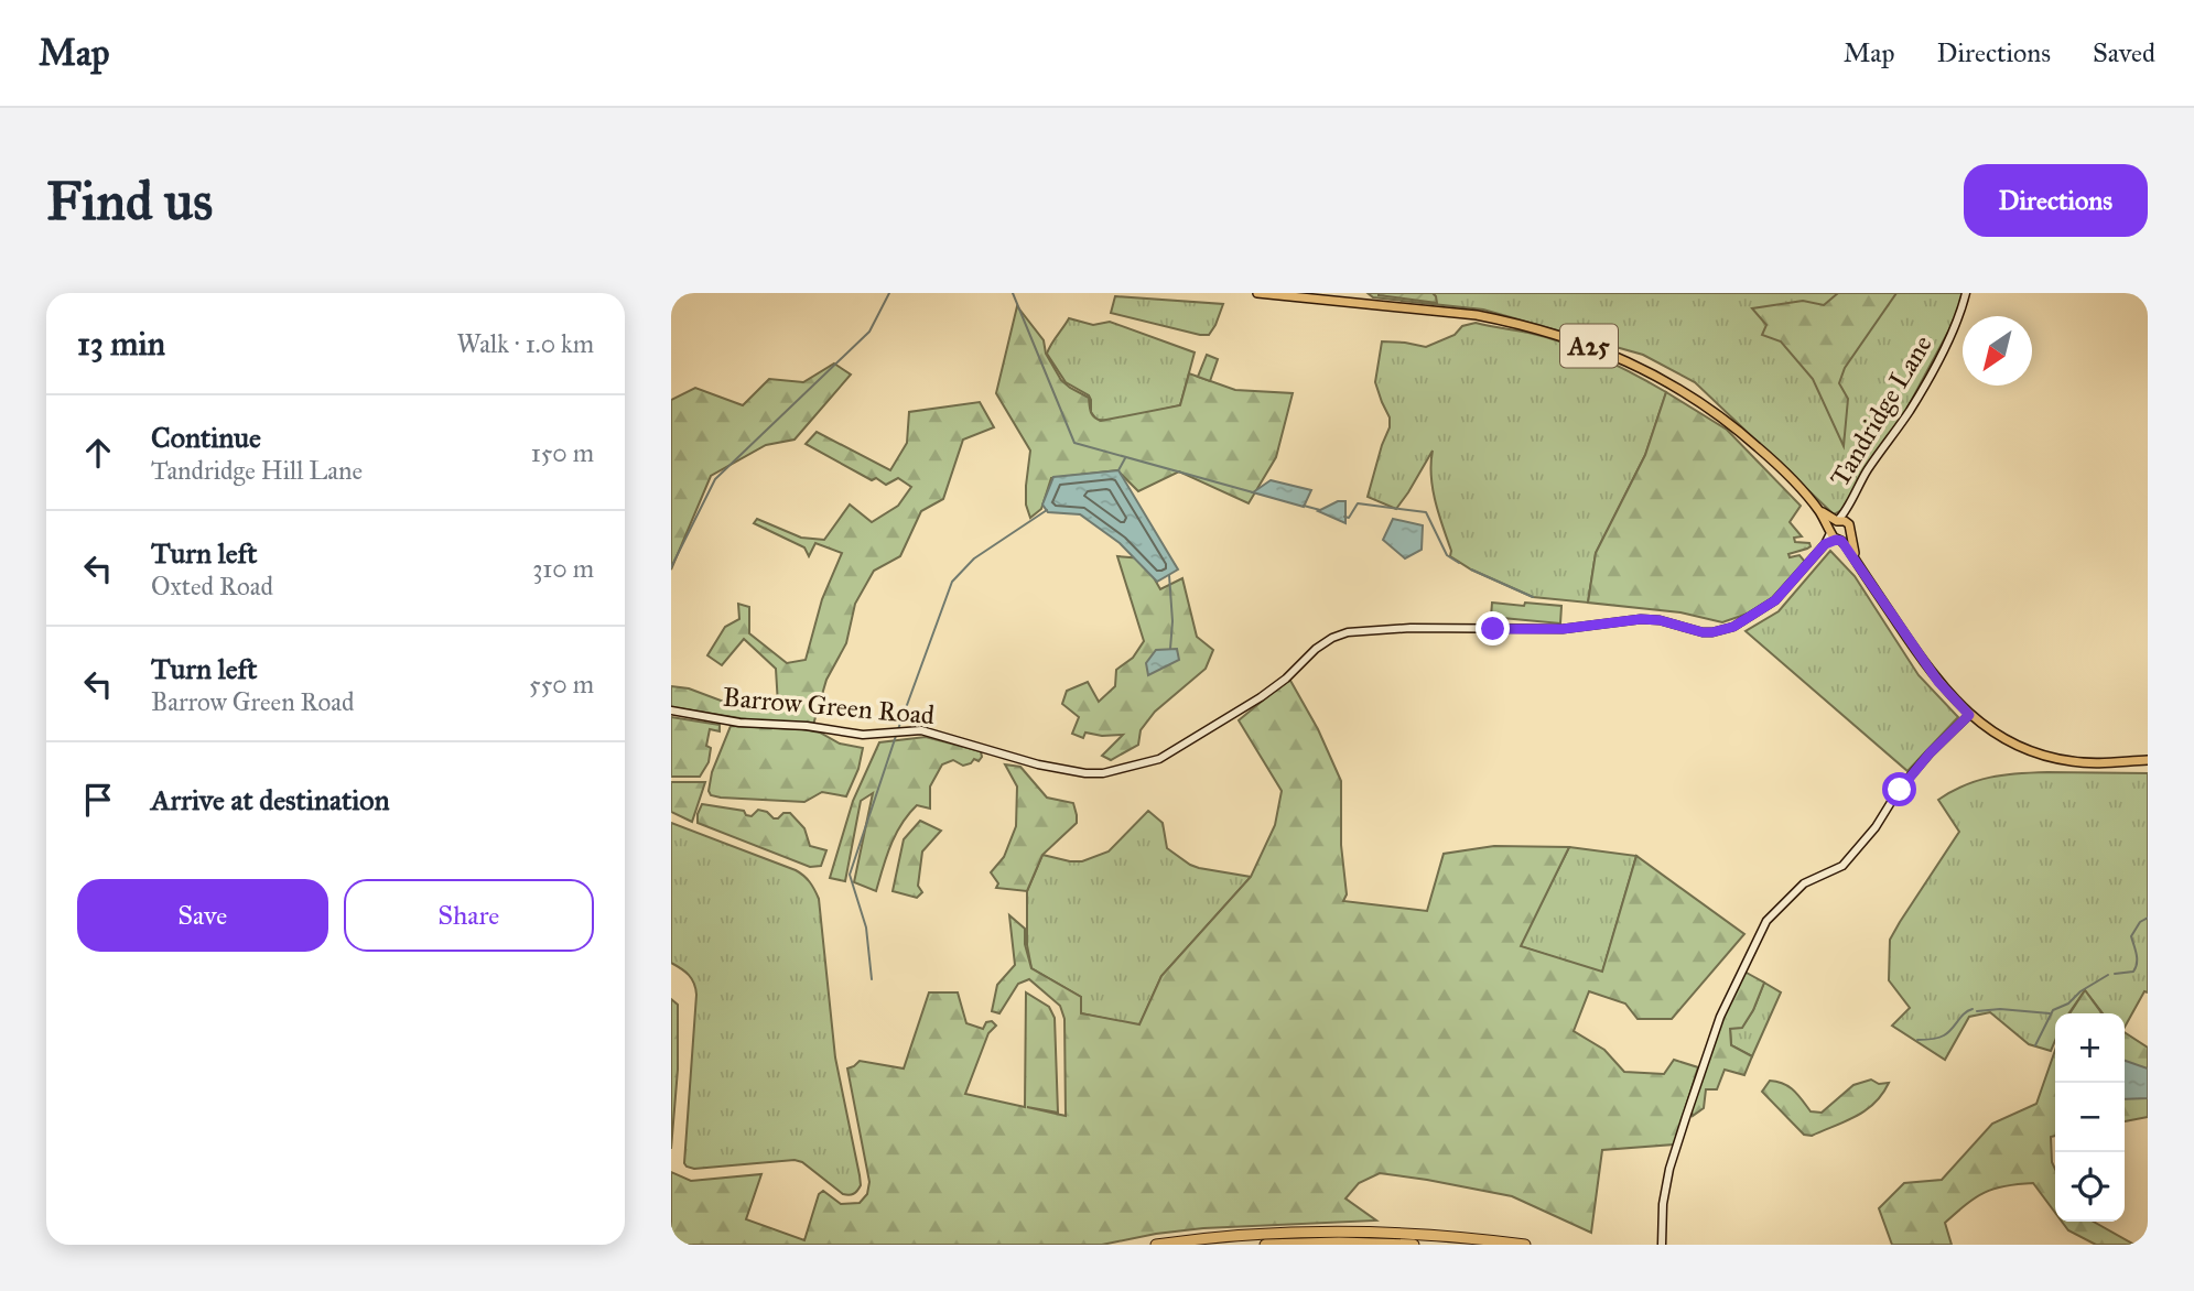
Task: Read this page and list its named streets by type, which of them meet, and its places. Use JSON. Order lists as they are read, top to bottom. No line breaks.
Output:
{"streets":{"main road":["A25"],"street":["Tandridge Lane","Barrow Green Road"]},"crossings":[["A25","Tandridge Lane"],["A25","Barrow Green Road"]],"north":"bottom left","page":{"header":"Map","nav":["Map","Directions","Saved"],"buttons":["Directions",["Save","Share"]],"title":"Find us","heading":["13 min","Walk · 1.0 km"],"list":[["Continue","Tandridge Hill Lane","150 m"],["Turn left","Oxted Road","310 m"],["Turn left","Barrow Green Road","550 m"],"Arrive at destination"],"map_buttons":["+","−"]}}
